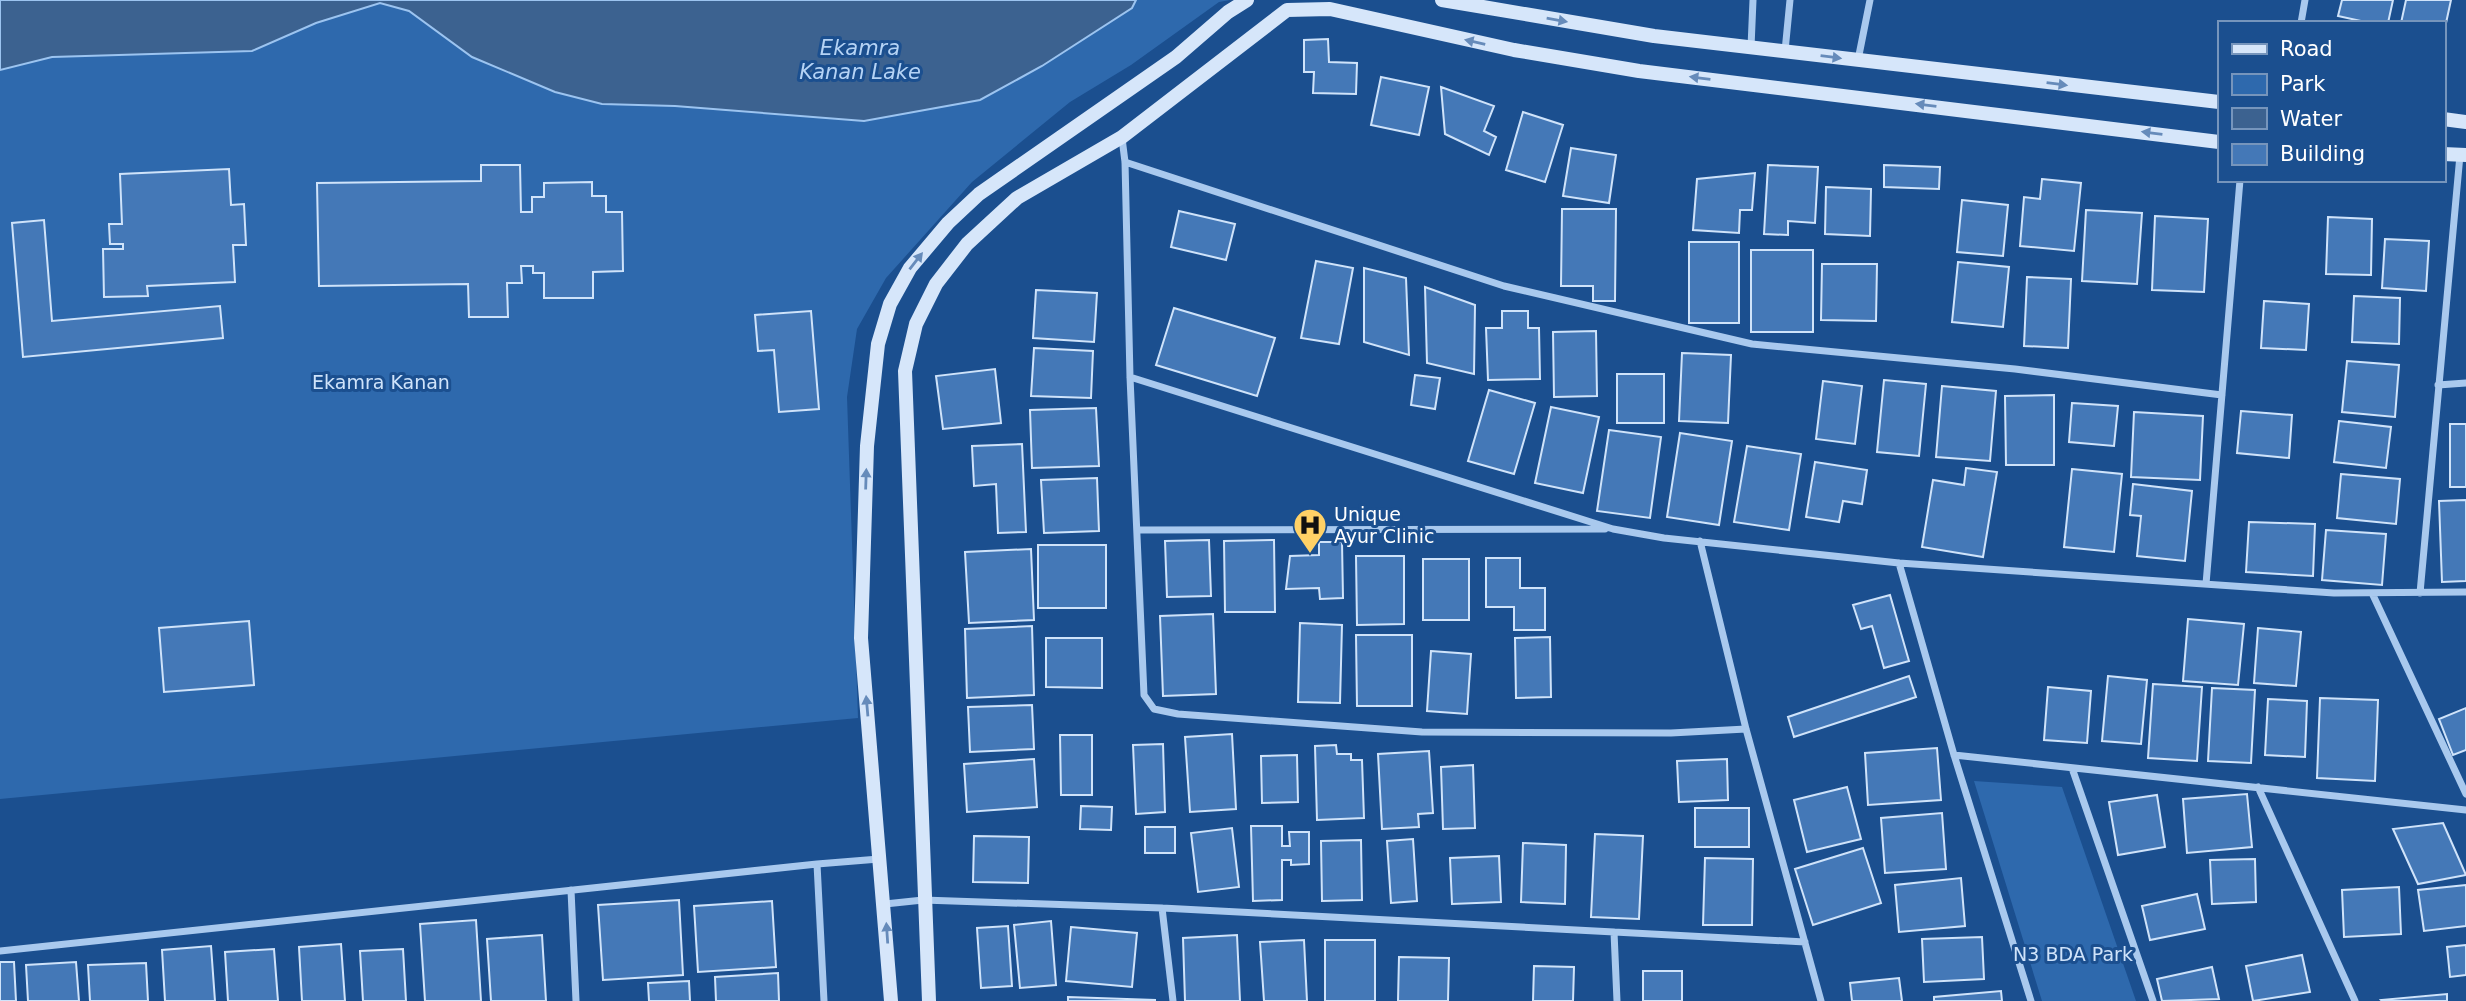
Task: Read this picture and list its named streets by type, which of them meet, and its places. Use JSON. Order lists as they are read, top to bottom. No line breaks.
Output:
{"water":["Ekamra Kanan Lake"],"parks":["Ekamra Kanan","N3 BDA Park"],"places":{"hospital":["Unique Ayur Clinic"]},"legend":["Road","Park","Water","Building"]}
